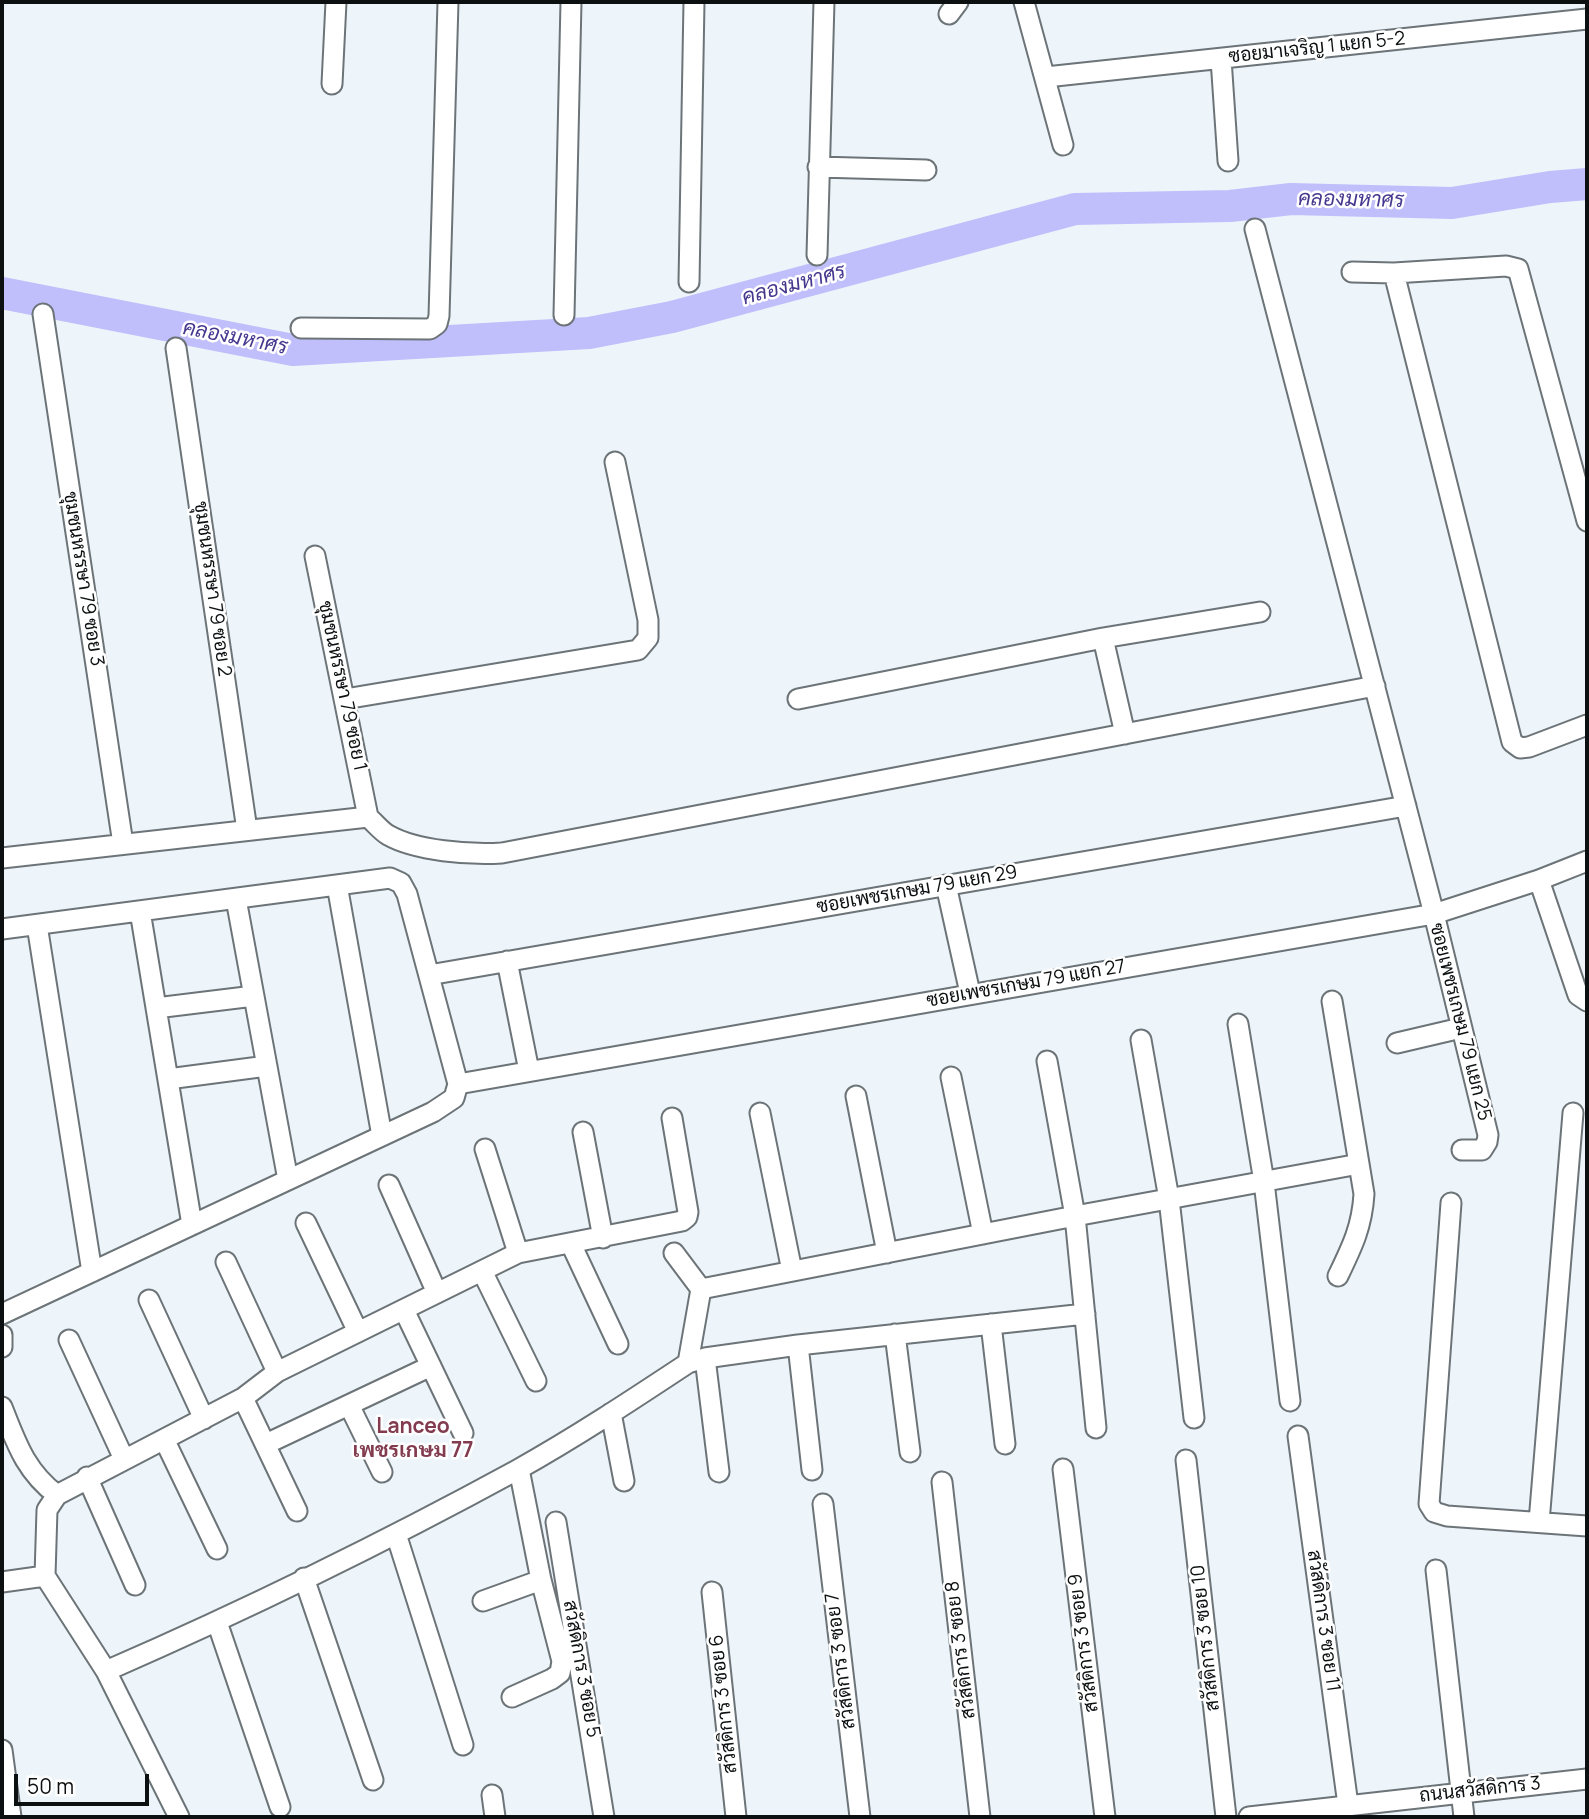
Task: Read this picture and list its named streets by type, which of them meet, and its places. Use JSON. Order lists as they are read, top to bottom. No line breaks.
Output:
{"streets":{"street":["ซอยมาเจริญ 1 แยก 5-2","ชุมชนหรรษา 79 ซอย 3","ชุมชนหรรษา 79 ซอย 2","ชุมชนหรรษา 79 ซอย 1","ซอยเพชรเกษม 79 แยก 29","ซอยเพชรเกษม 79 แยก 27","ซอยเพชรเกษม 79 แยก 25","สวัสดิการ 3 ซอย 11","สวัสดิการ 3 ซอย 10","สวัสดิการ 3 ซอย 9","สวัสดิการ 3 ซอย 8","สวัสดิการ 3 ซอย 7","สวัสดิการ 3 ซอย 5","สวัสดิการ 3 ซอย 6","ถนนสวัสดิการ 3"]},"crossings":[["ซอยเพชรเกษม 79 แยก 29","ซอยเพชรเกษม 79 แยก 25"],["ซอยเพชรเกษม 79 แยก 27","ซอยเพชรเกษม 79 แยก 25"],["สวัสดิการ 3 ซอย 11","ถนนสวัสดิการ 3"]],"districts":["Lanceo เพชรเกษม 77"],"water":["คลองมหาศร"],"scale_bar":"50 m"}
